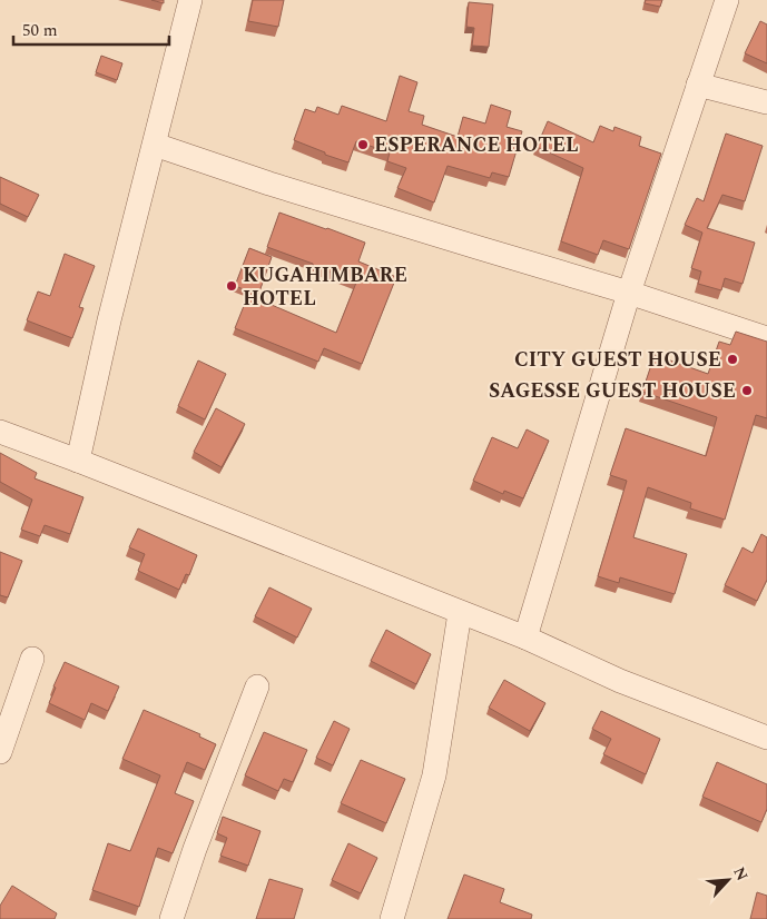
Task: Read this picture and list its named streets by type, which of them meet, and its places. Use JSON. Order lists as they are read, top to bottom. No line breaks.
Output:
{"places":["ESPERANCE HOTEL","KUGAHIMBARE HOTEL","CITY GUEST HOUSE","SAGESSE GUEST HOUSE"],"scale_bar":"50 m","north":"top right"}
